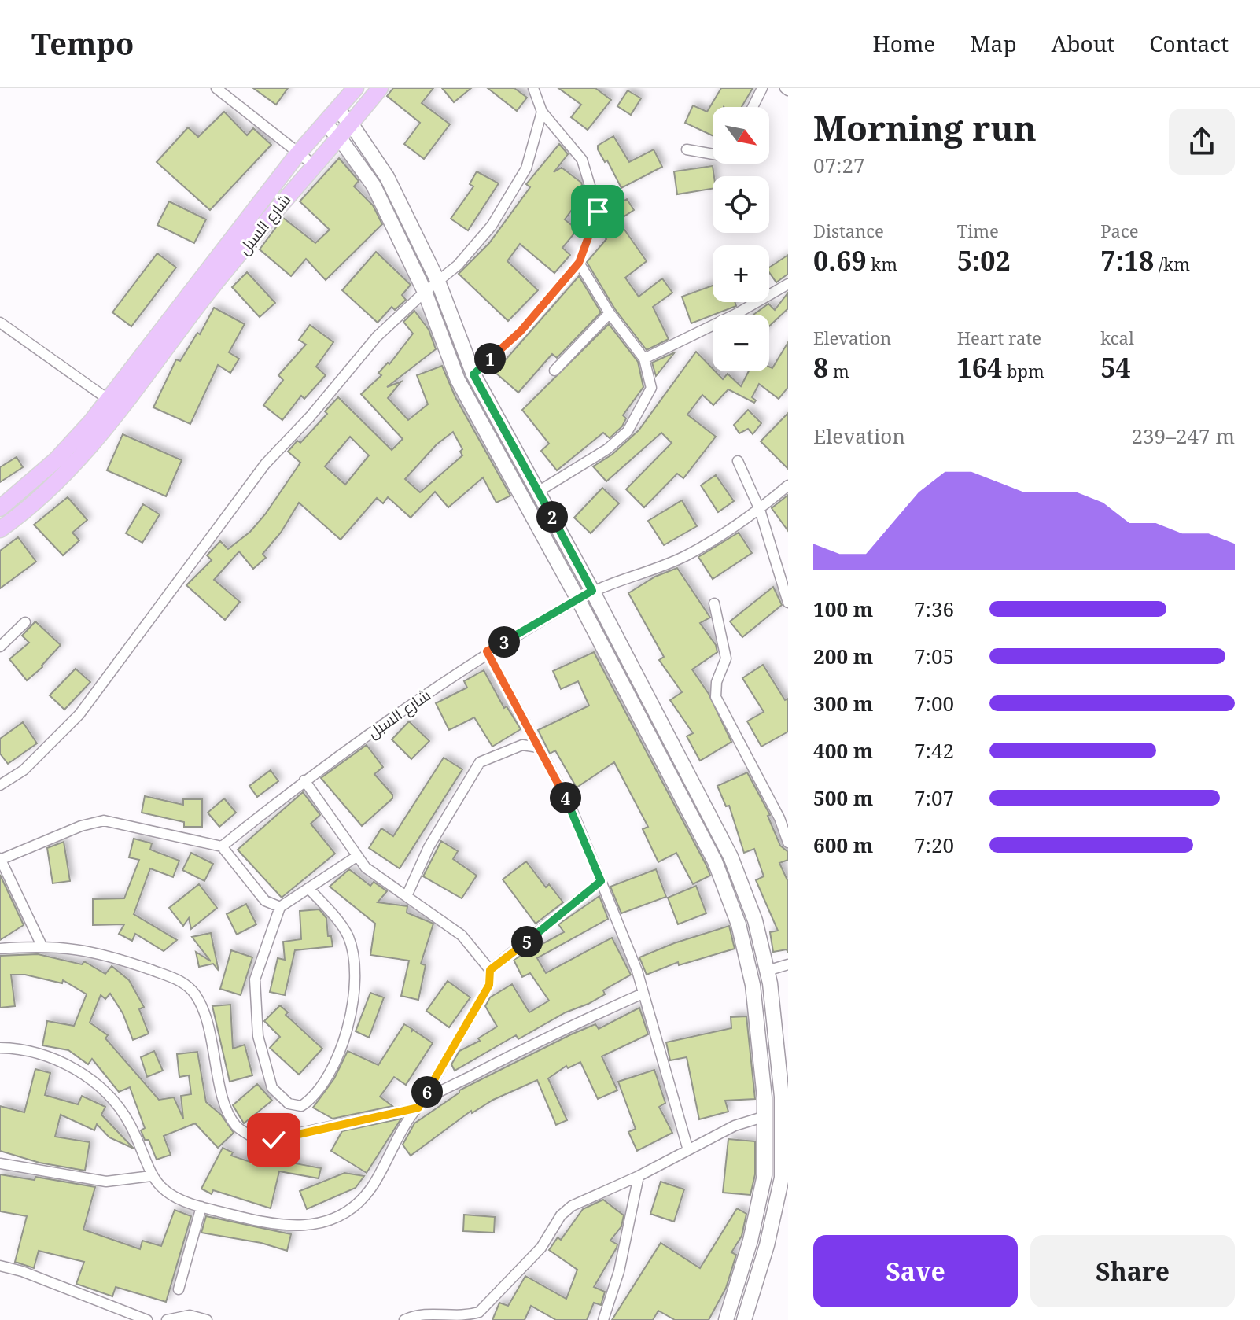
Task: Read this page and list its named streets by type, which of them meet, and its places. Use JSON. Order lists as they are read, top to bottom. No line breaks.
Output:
{"streets":{"main road":["شارع السبل"]},"north":"bottom right","page":{"header":"Tempo","nav":["Home","Map","About","Contact"],"heading":["Morning run","07:27"],"map_buttons":["+","−"],"stats":[["Distance","0.69 km"],["Time","5:02"],["Pace","7:18 /km"],["Elevation","8 m"],["Heart rate","164 bpm"],["kcal","54"]],"pins":["1","2","3","4","5","6"],"chart":["Elevation","239–247 m"],"list":[{"name":"100 m","note":"7:36"},{"name":"200 m","note":"7:05"},{"name":"300 m","note":"7:00"},{"name":"400 m","note":"7:42"},{"name":"500 m","note":"7:07"},{"name":"600 m","note":"7:20"}],"buttons":["Save","Share"]}}
